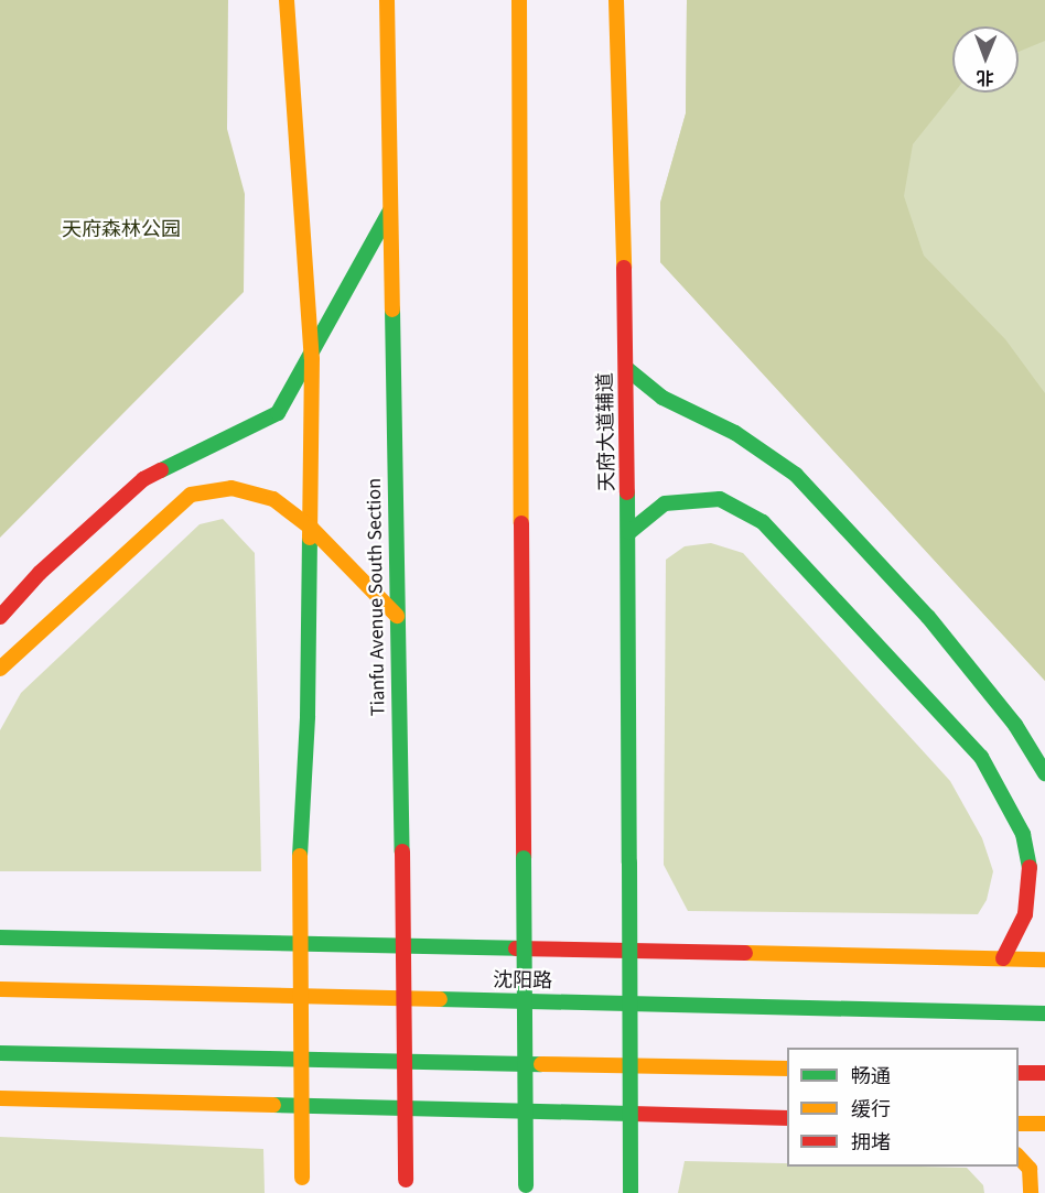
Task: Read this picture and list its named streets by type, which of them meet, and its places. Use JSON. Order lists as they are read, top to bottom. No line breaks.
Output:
{"streets":{"main road":["天府大道辅道","Tianfu Avenue South Section","沈阳路"]},"parks":["天府森林公园"],"legend":["畅通","缓行","拥堵"],"north":"bottom"}
